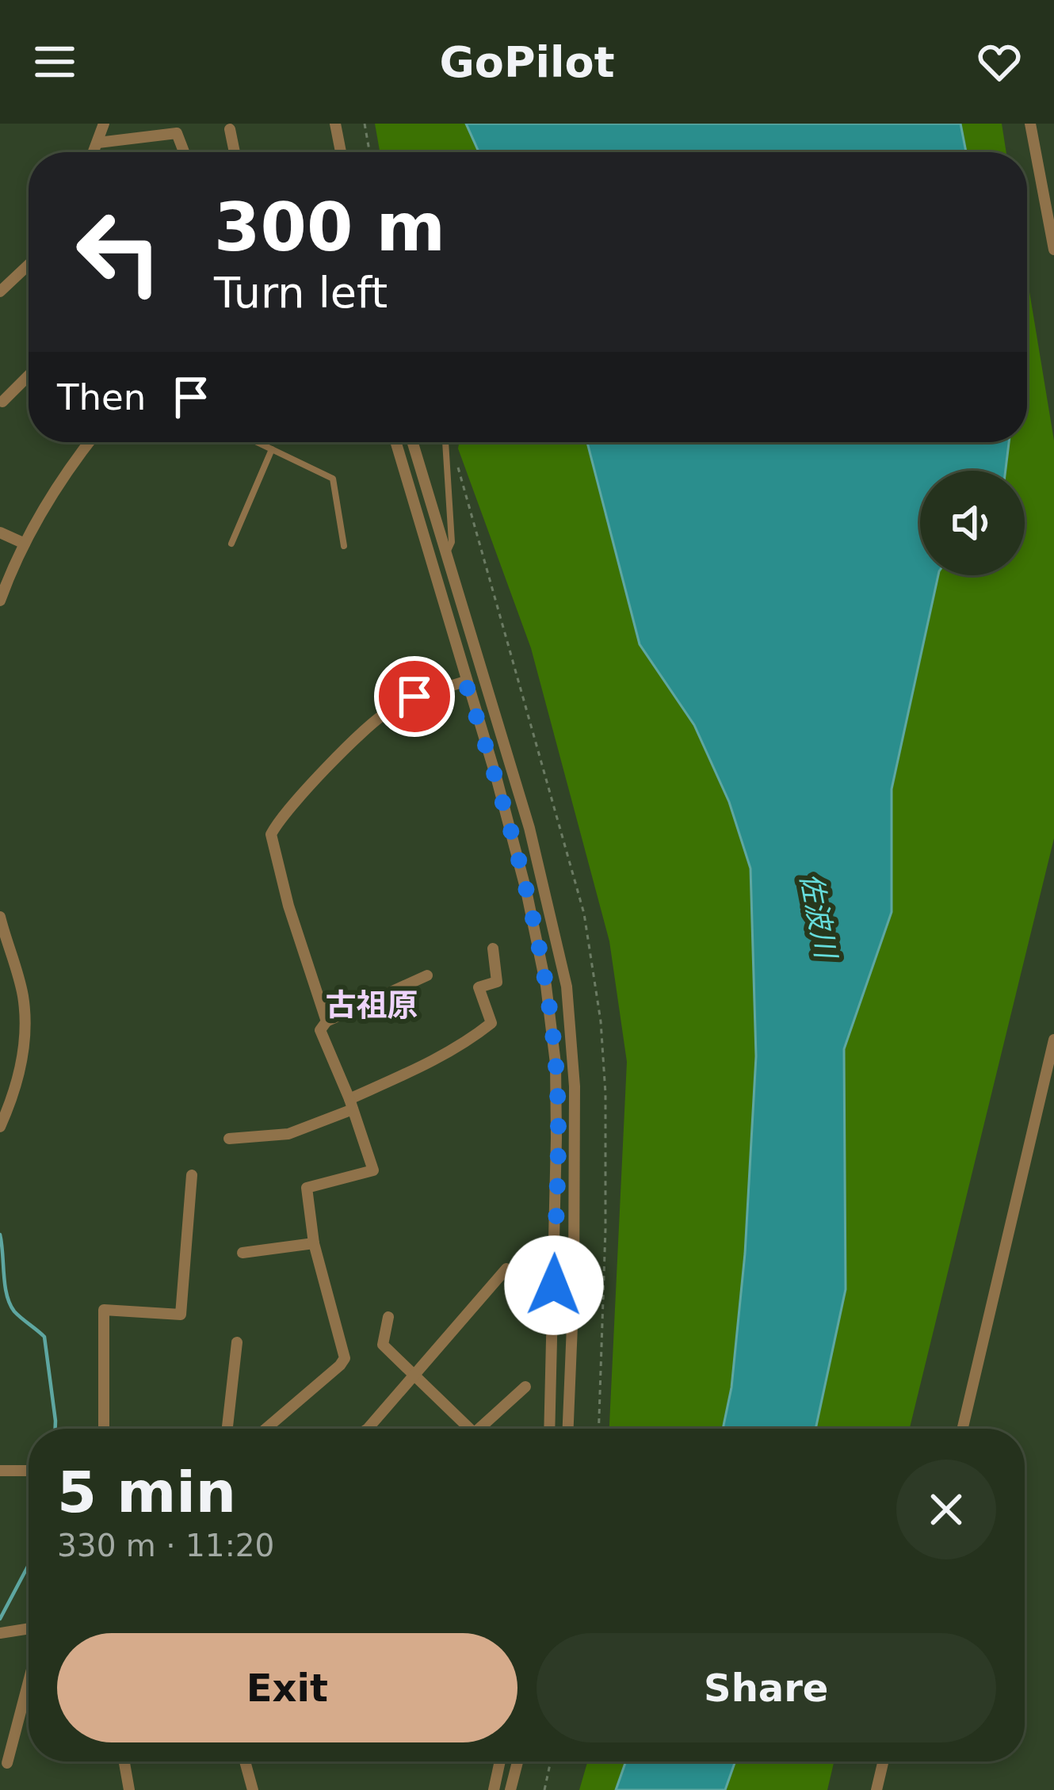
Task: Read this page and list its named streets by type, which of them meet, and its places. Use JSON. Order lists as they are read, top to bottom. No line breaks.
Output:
{"districts":["古祖原"],"water":["佐波川"],"page":{"header":"GoPilot","turn":["300 m","Turn left"],"then":"Then","heading":["5 min","330 m · 11:20"],"buttons":["Exit","Share"]}}
